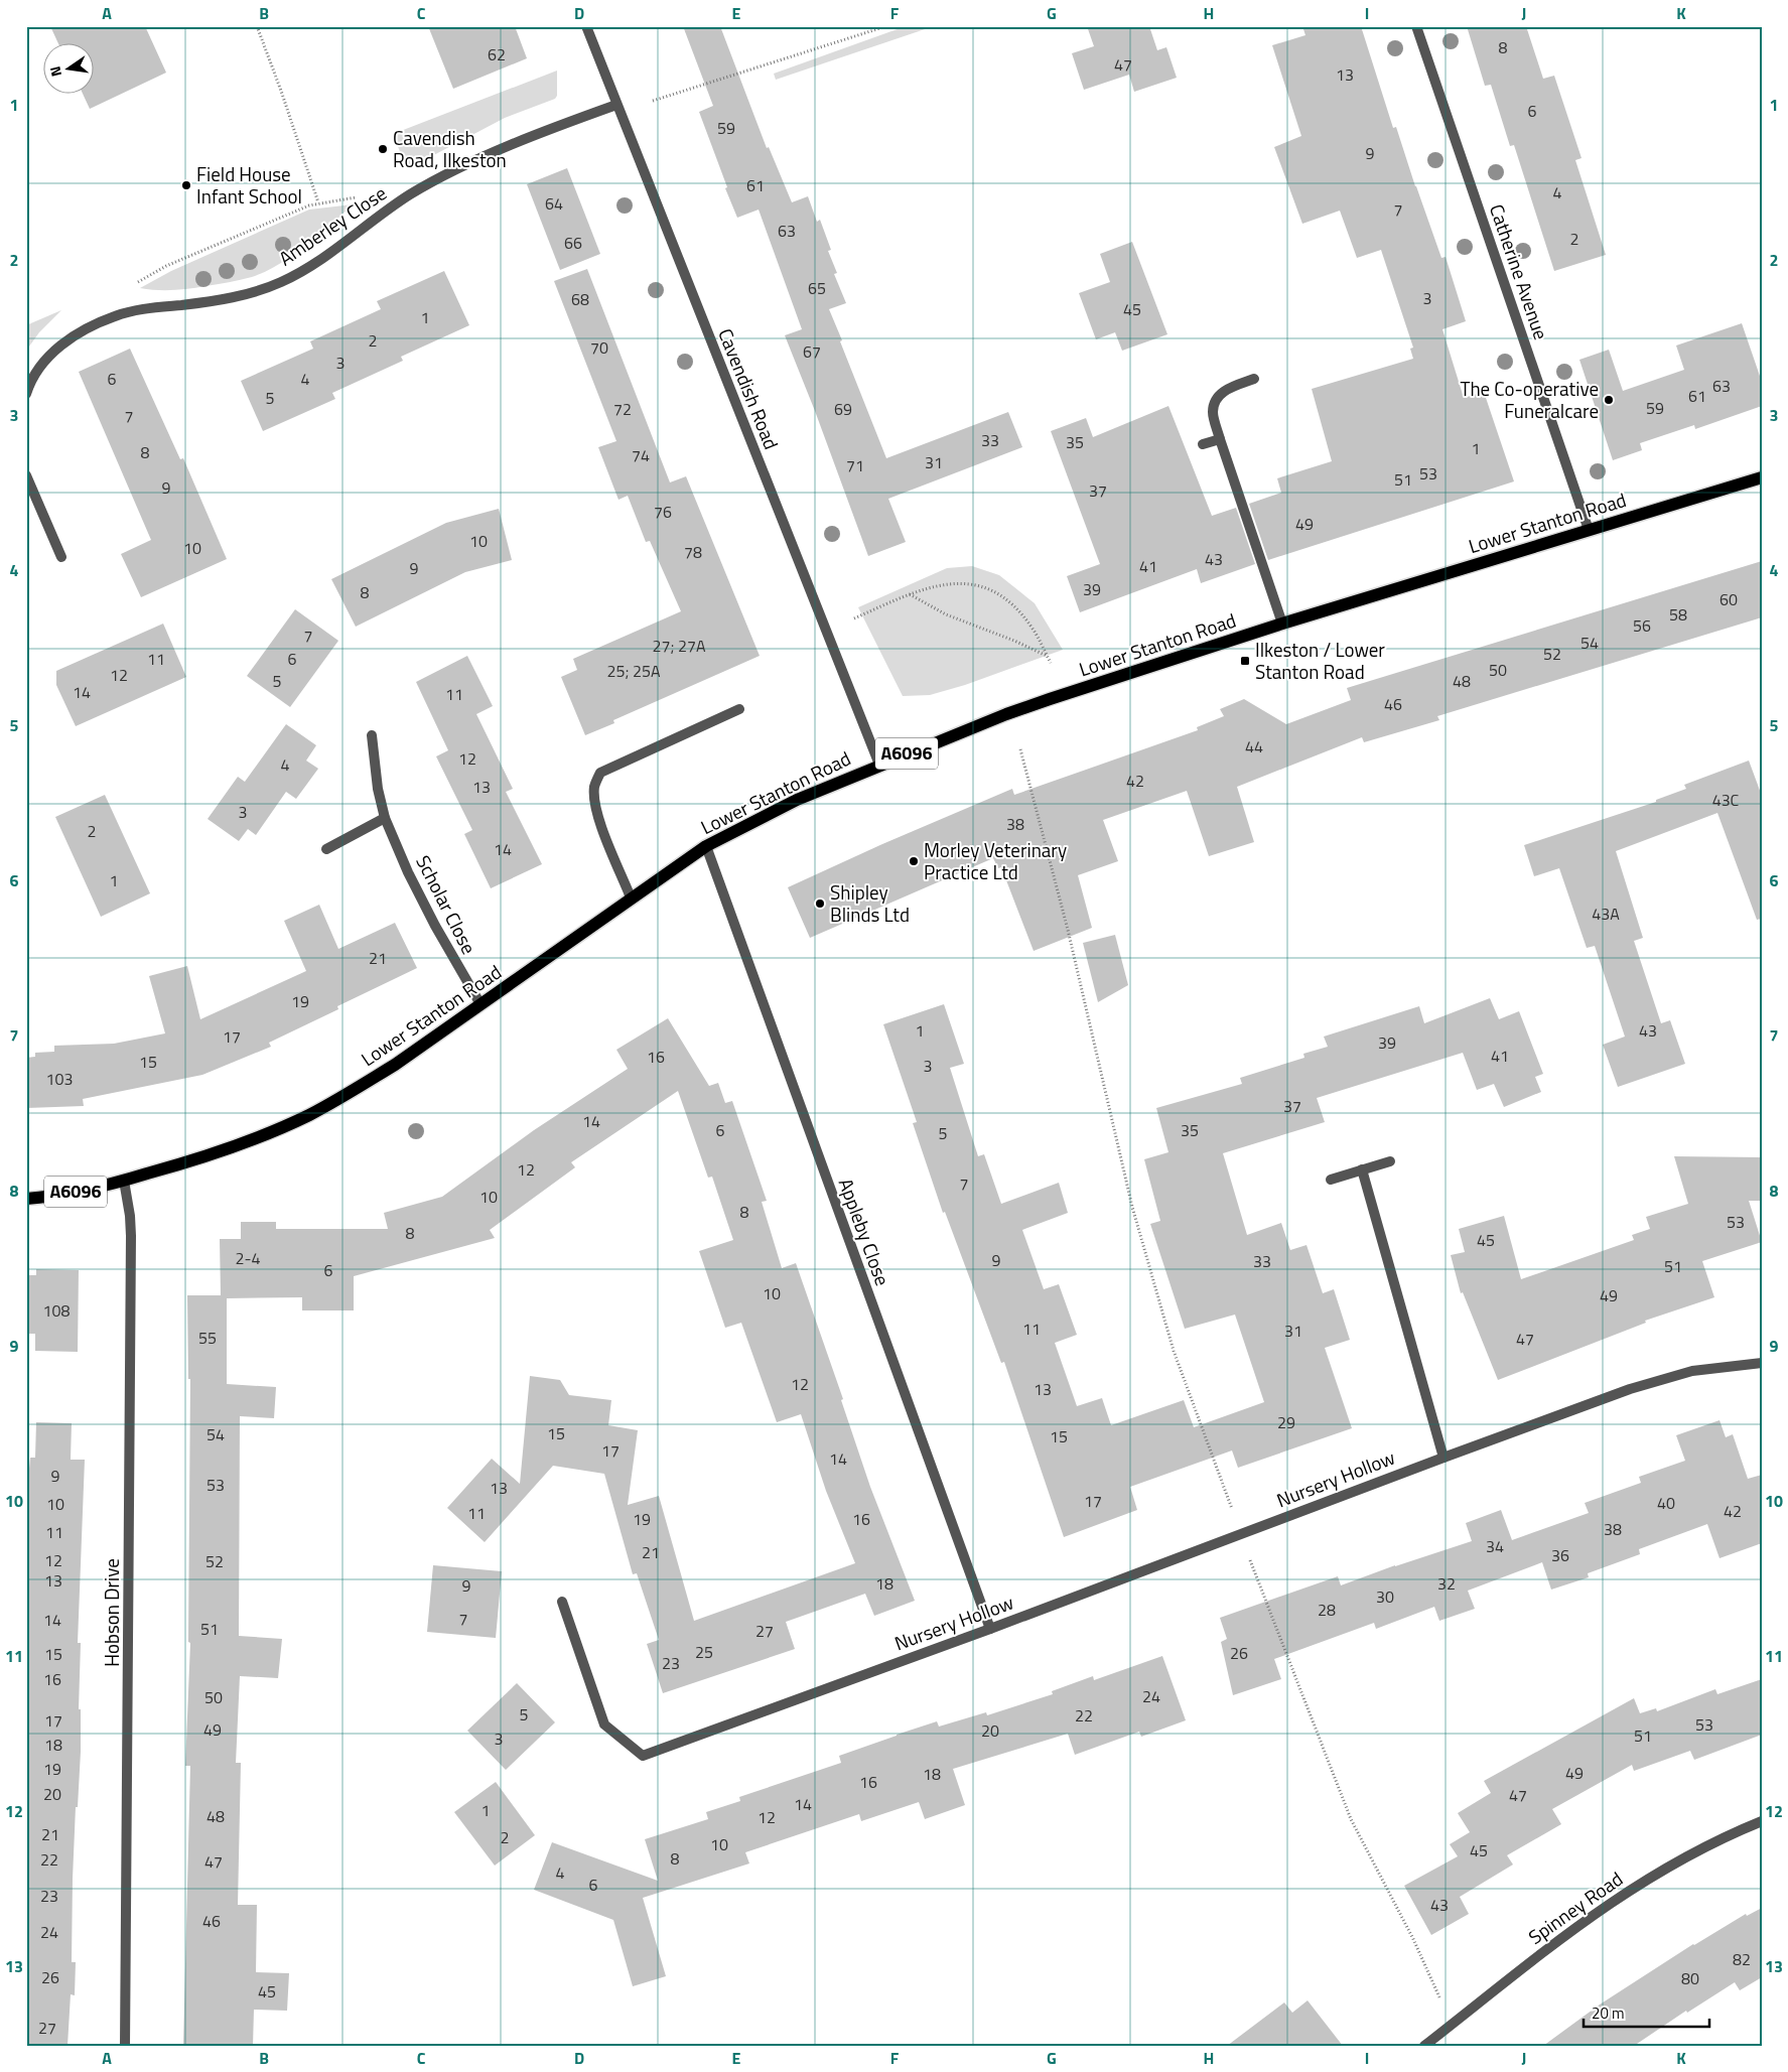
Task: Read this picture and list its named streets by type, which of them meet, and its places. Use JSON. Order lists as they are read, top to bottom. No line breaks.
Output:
{"streets":{"main road":["Lower Stanton Road","A6096"],"street":["Amberley Close","Catherine Avenue","Cavendish Road","Scholar Close","Appleby Close","Nursery Hollow","Hobson Drive","Spinney Road"]},"crossings":[["Amberley Close","Cavendish Road"],["Catherine Avenue","Lower Stanton Road"],["Cavendish Road","Lower Stanton Road"],["Lower Stanton Road","A6096"],["Lower Stanton Road","Scholar Close"],["Lower Stanton Road","Appleby Close"],["Lower Stanton Road","Hobson Drive"],["A6096","Hobson Drive"],["Appleby Close","Nursery Hollow"]],"places":{"other":["Cavendish Road, Ilkeston","Field House Infant School","The Co-operative Funeralcare","Morley Veterinary Practice Ltd","Shipley Blinds Ltd"],"transit":["Ilkeston / Lower Stanton Road"]},"house_numbers":["8","62","47","13","6","59","9","61","4","64","7","63","2","66","65","3","68","45","1","2","70","67","3","6","4","63","61","5","59","72","69","7","33","35","1","8","74","31","71","53","51","9","37","76","49","10","10","78","43","41","9","39","8","60","58","56","7","54","27; 27A","52","11","6","50","25; 25A","12","5","48","14","11","46","44","12","4","42","13","43C","3","38","2","14","1","43A","21","19","1","43","17","39","41","16","15","3","103","37","14","6","35","5","12","7","10","8","53","8","45","2-4","9","33","51","6","10","49","108","11","31","55","47","12","13","29","15","54","15","17","14","9","53","13","17","40","10","42","11","19","16","38","11","34","21","36","12","52","13","18","32","9","30","28","7","14","51","27","25","26","15","23","16","24","50","5","22","17","53","49","20","51","3","18","19","49","18","16","20","47","14","1","48","12","21","2","10","45","8","22","47","4","6","23","43","46","24","82","26","80","45","27"],"scale_bar":"20 m","north":"left","grid":{"columns":["A","B","C","D","E","F","G","H","I","J","K"],"rows":["1","2","3","4","5","6","7","8","9","10","11","12","13"]}}
